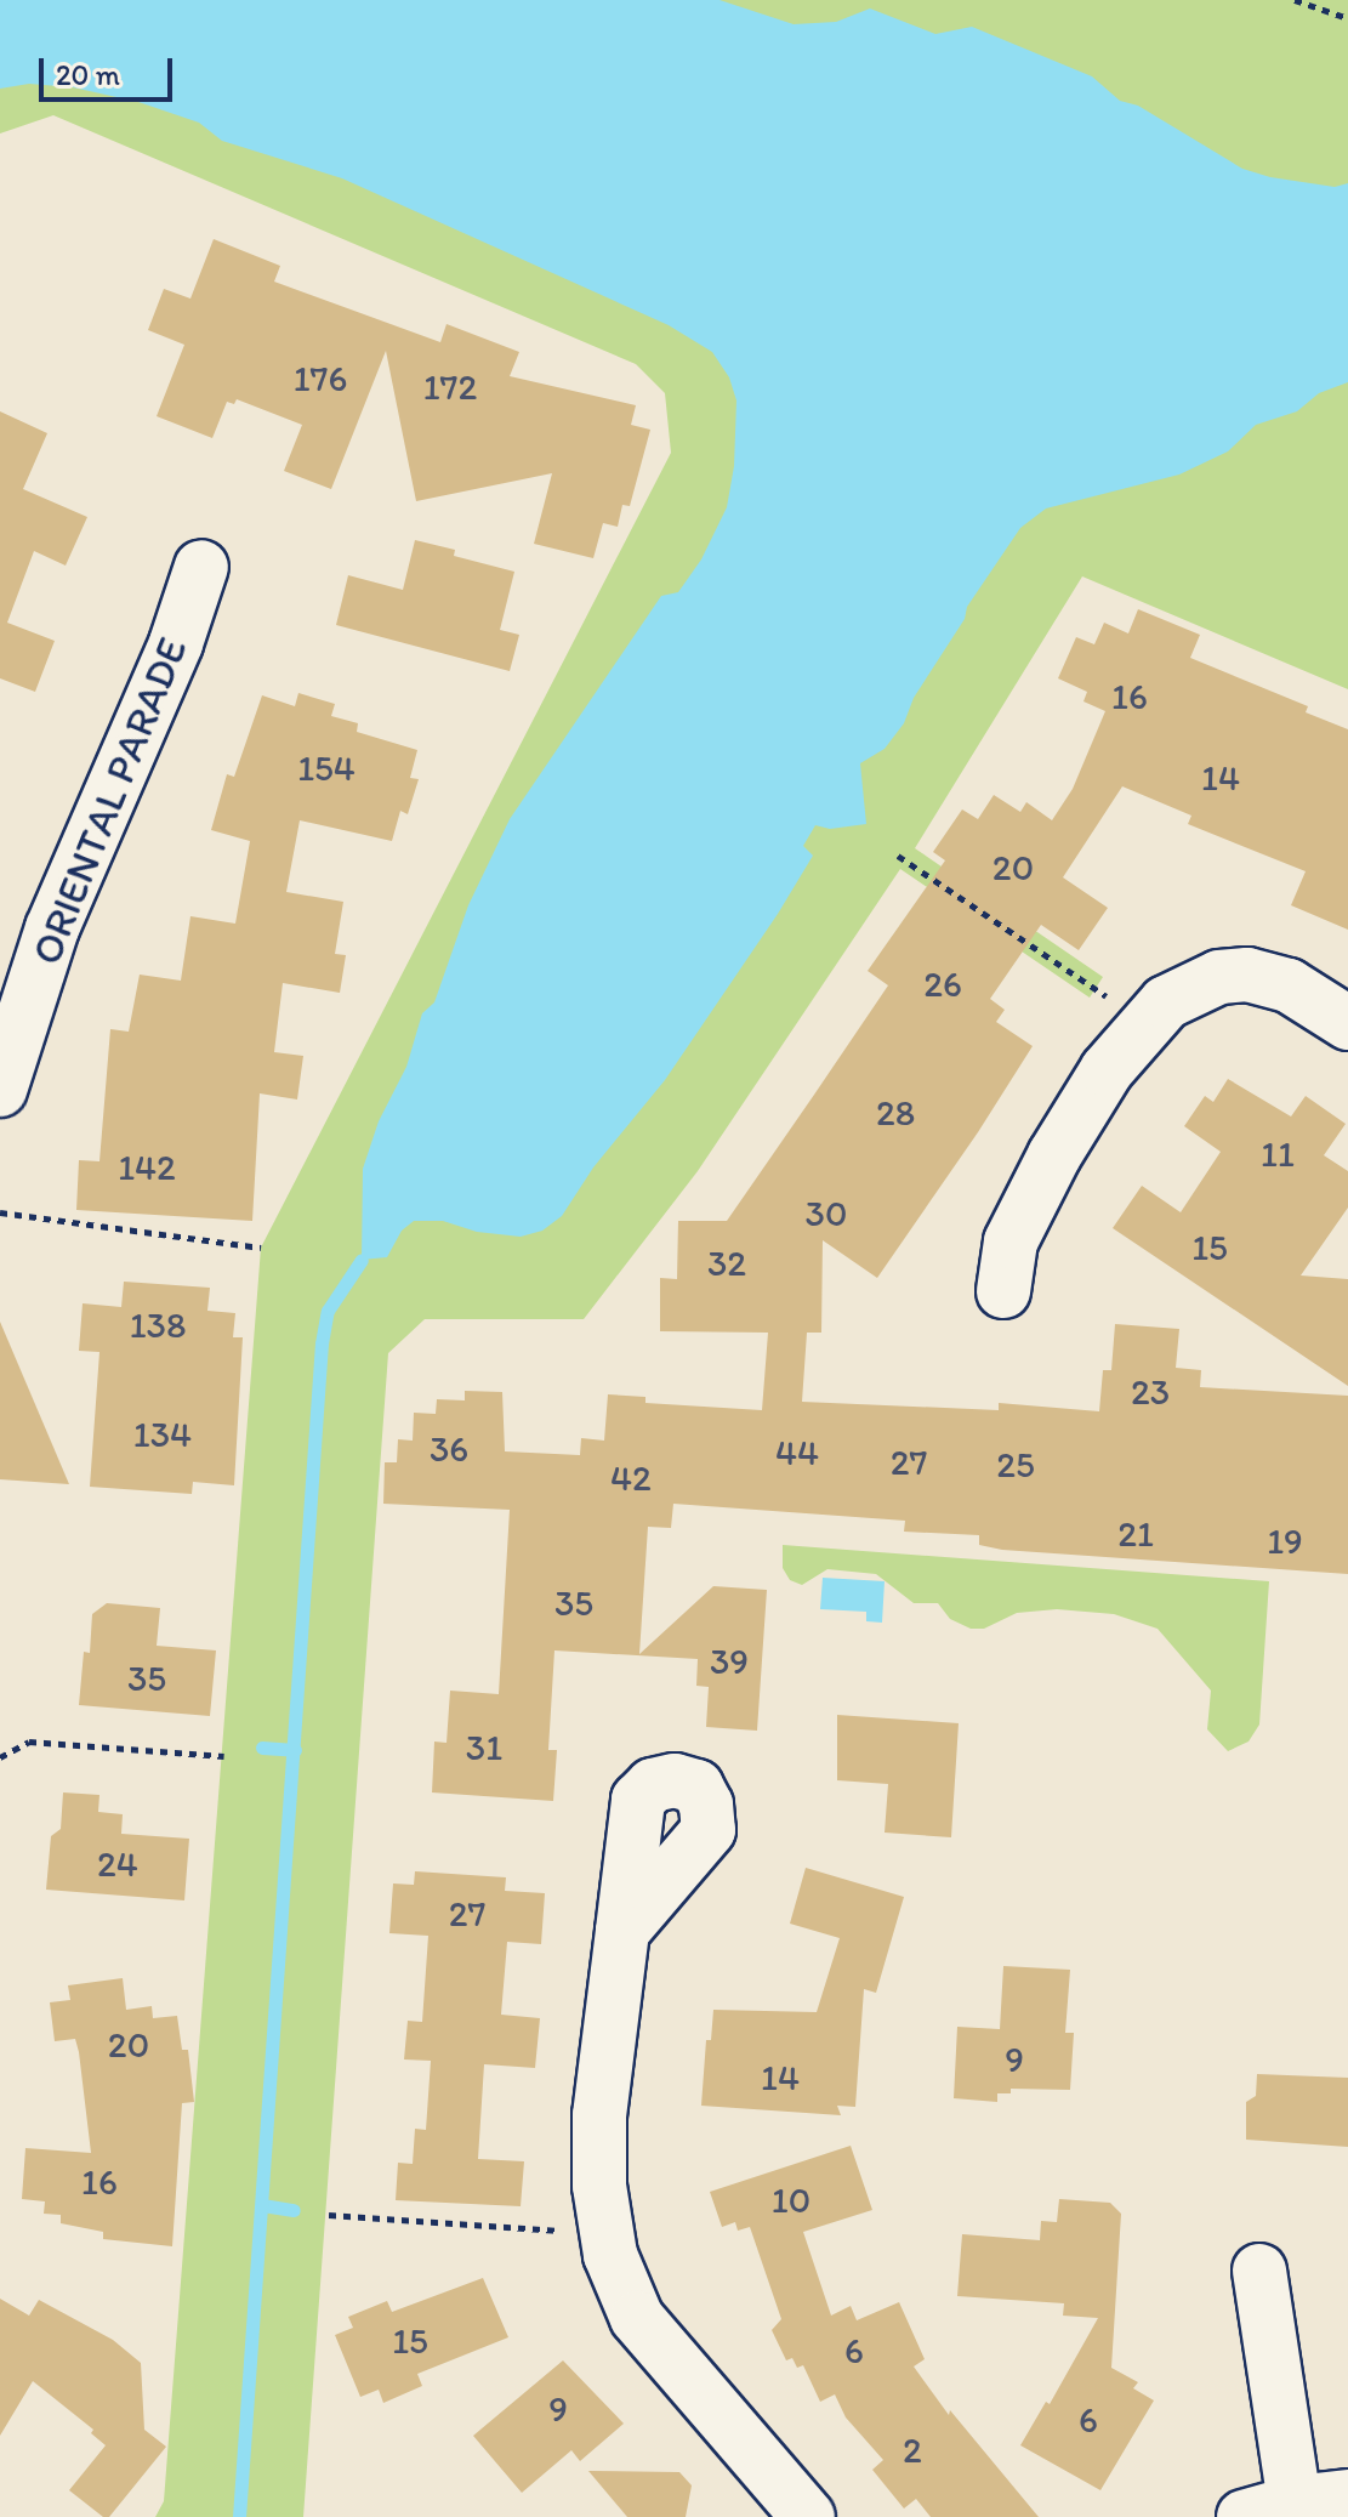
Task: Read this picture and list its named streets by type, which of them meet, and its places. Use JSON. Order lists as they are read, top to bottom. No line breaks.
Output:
{"streets":{"street":["ORIENTAL PARADE"]},"house_numbers":["176","172","16","154","14","20","26","28","11","142","30","15","32","138","23","134","36","44","27","25","42","21","19","35","39","35","31","24","27","20","9","14","16","10","15","6","9","6","2"],"scale_bar":"20 m"}
